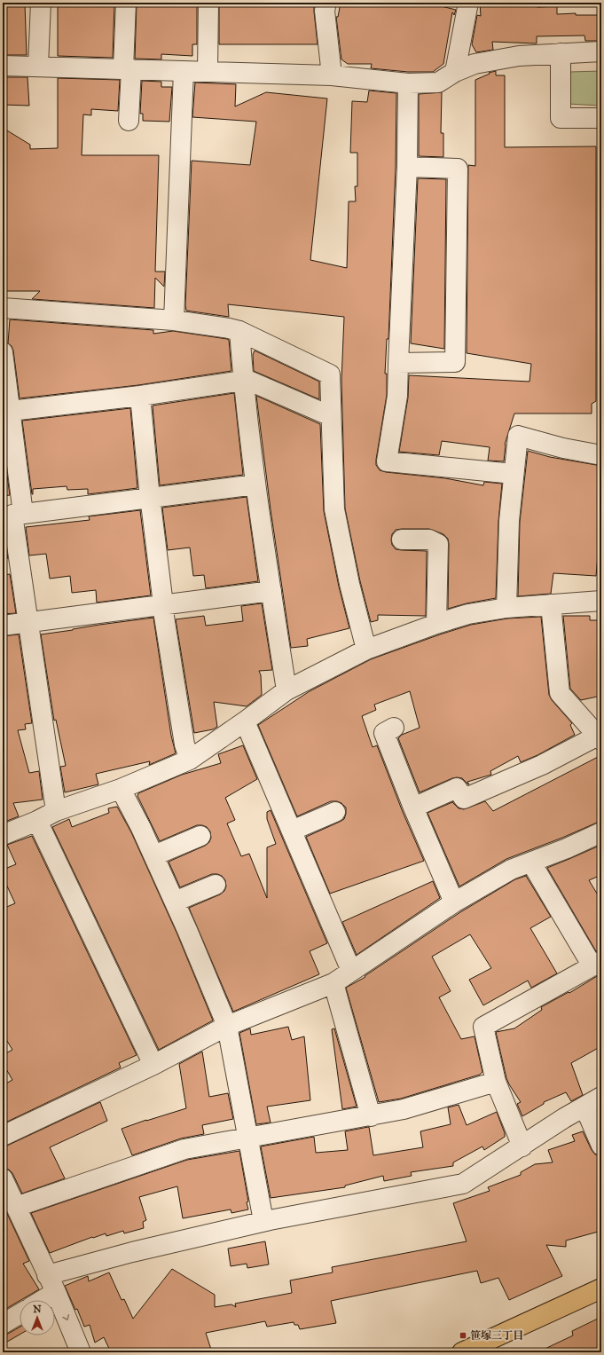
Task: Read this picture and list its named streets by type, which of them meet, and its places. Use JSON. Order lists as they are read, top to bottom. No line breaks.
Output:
{"places":{"transit":["笹塚三丁目"]},"north":"top"}
